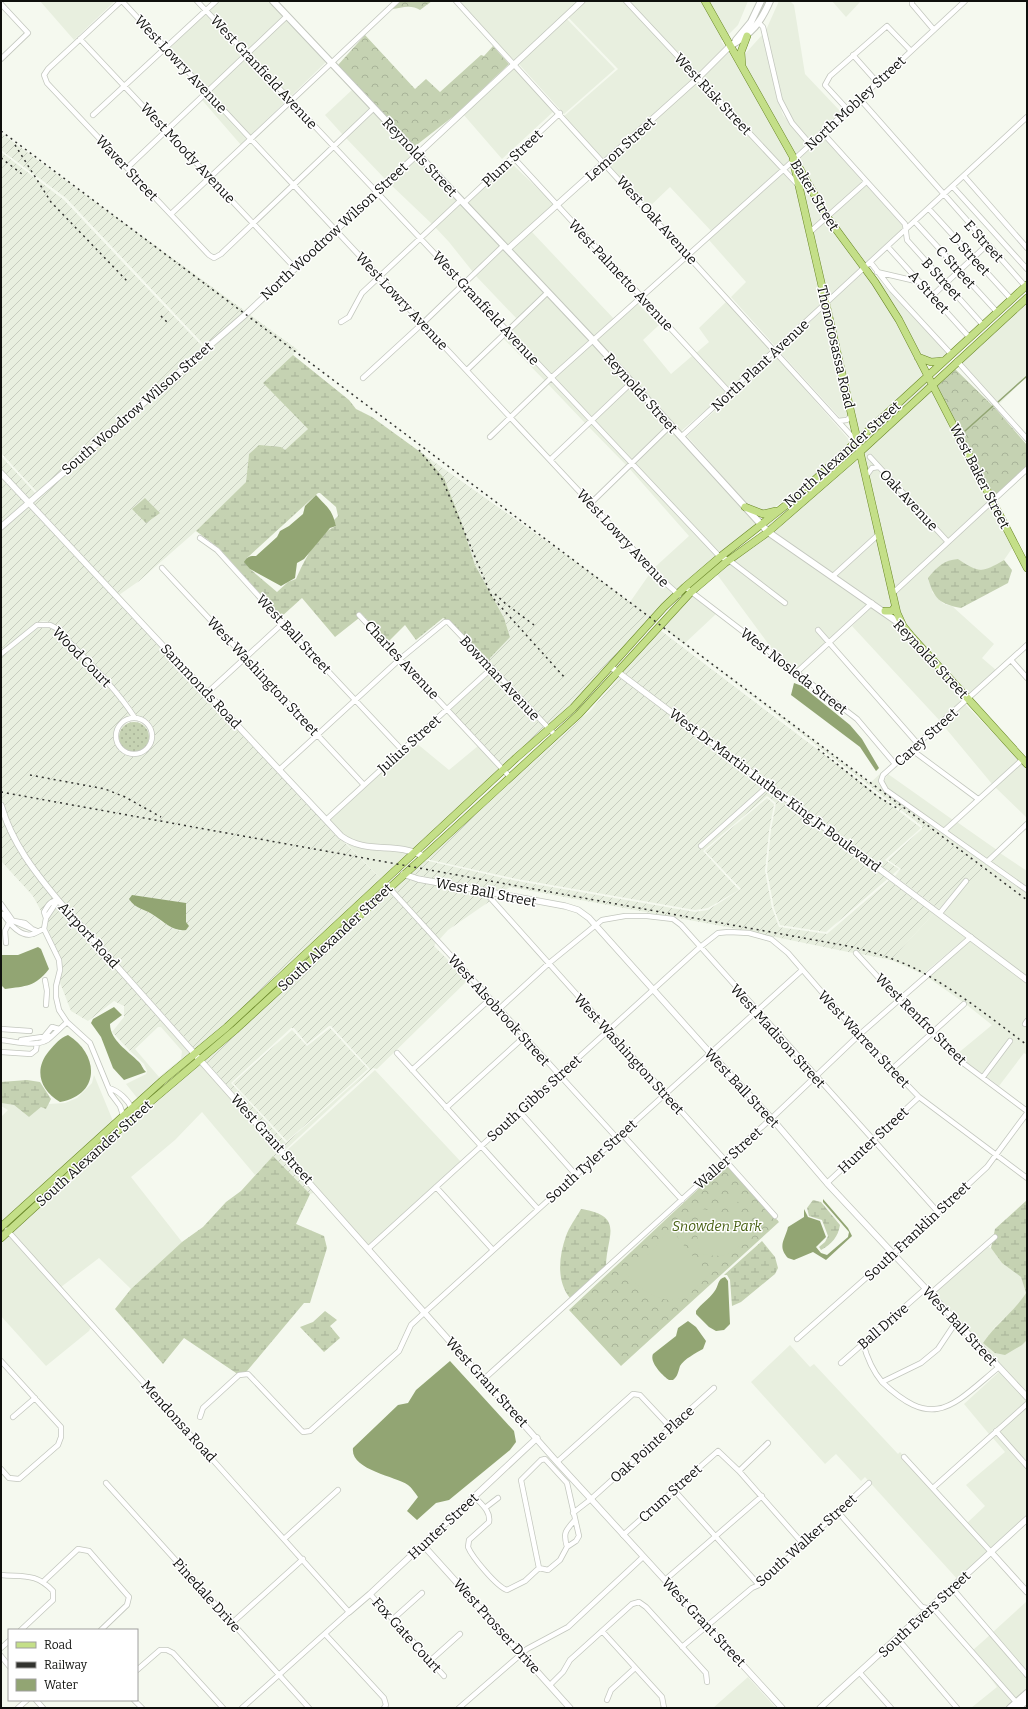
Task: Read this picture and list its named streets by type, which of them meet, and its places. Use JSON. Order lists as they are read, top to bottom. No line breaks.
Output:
{"streets":{"main road":["Reynolds Street","Baker Street","Thonotosassa Road","North Alexander Street","West Baker Street","South Alexander Street"],"street":["West Lowry Avenue","West Granfield Avenue","West Risk Street","North Mobley Street","Lemon Street","West Moody Avenue","Plum Street","Waver Street","West Oak Avenue","North Woodrow Wilson Street","E Street","D Street","C Street","West Palmetto Avenue","B Street","A Street","North Plant Avenue","South Woodrow Wilson Street","Oak Avenue","West Ball Street","Wood Court","Charles Avenue","West Nosleda Street","West Washington Street","Bowman Avenue","Sammonds Road","Carey Street","Julius Street","West Dr Martin Luther King Jr Boulevard","Airport Road","West Alsobrook Street","West Renfro Street","West Madison Street","West Warren Street","South Gibbs Street","West Grant Street","Hunter Street","Waller Street","South Tyler Street","South Franklin Street","Ball Drive","Mendonsa Road","Oak Pointe Place","Crum Street","South Walker Street","Pinedale Drive","South Evers Street","West Prosser Drive","Fox Gate Court"]},"crossings":[["West Lowry Avenue","Plum Street"],["West Lowry Avenue","North Woodrow Wilson Street"],["West Lowry Avenue","North Alexander Street"],["West Granfield Avenue","North Mobley Street"],["West Granfield Avenue","Plum Street"],["West Granfield Avenue","North Woodrow Wilson Street"],["West Granfield Avenue","North Alexander Street"],["West Risk Street","North Mobley Street"],["West Risk Street","Lemon Street"],["West Risk Street","Thonotosassa Road"],["North Mobley Street","Reynolds Street"],["North Mobley Street","Baker Street"],["North Mobley Street","West Oak Avenue"],["North Mobley Street","E Street"],["North Mobley Street","West Palmetto Avenue"],["North Mobley Street","B Street"],["North Mobley Street","Thonotosassa Road"],["Lemon Street","Reynolds Street"],["Lemon Street","Baker Street"],["Lemon Street","West Oak Avenue"],["Lemon Street","West Palmetto Avenue"],["West Moody Avenue","Waver Street"],["West Moody Avenue","North Woodrow Wilson Street"],["Reynolds Street","Plum Street"],["Reynolds Street","North Woodrow Wilson Street"],["Reynolds Street","Thonotosassa Road"],["Reynolds Street","North Plant Avenue"],["Reynolds Street","North Alexander Street"],["Reynolds Street","Carey Street"],["Plum Street","West Oak Avenue"],["Plum Street","West Palmetto Avenue"],["Baker Street","Thonotosassa Road"],["Baker Street","North Plant Avenue"],["Baker Street","North Alexander Street"],["Baker Street","West Baker Street"],["West Oak Avenue","North Woodrow Wilson Street"],["West Oak Avenue","North Plant Avenue"],["North Woodrow Wilson Street","South Woodrow Wilson Street"],["E Street","North Plant Avenue"],["E Street","North Alexander Street"],["D Street","North Plant Avenue"],["D Street","North Alexander Street"],["C Street","North Plant Avenue"],["C Street","North Alexander Street"],["West Palmetto Avenue","North Plant Avenue"],["B Street","North Plant Avenue"],["B Street","North Alexander Street"],["A Street","North Plant Avenue"],["A Street","North Alexander Street"],["Thonotosassa Road","North Plant Avenue"],["Thonotosassa Road","North Alexander Street"],["South Woodrow Wilson Street","Sammonds Road"],["North Alexander Street","West Baker Street"],["North Alexander Street","West Nosleda Street"],["North Alexander Street","South Alexander Street"],["West Ball Street","West Washington Street"],["West Ball Street","Julius Street"],["West Ball Street","South Alexander Street"],["West Ball Street","West Madison Street"],["West Ball Street","South Gibbs Street"],["West Ball Street","Hunter Street"],["West Ball Street","Waller Street"],["West Ball Street","South Tyler Street"],["West Ball Street","South Franklin Street"],["West Ball Street","Ball Drive"],["Charles Avenue","Bowman Avenue"],["Charles Avenue","Julius Street"],["Charles Avenue","South Alexander Street"],["West Nosleda Street","Carey Street"],["West Washington Street","Julius Street"],["West Washington Street","West Madison Street"],["West Washington Street","South Gibbs Street"],["West Washington Street","Waller Street"],["West Washington Street","South Tyler Street"],["Bowman Avenue","Julius Street"],["Bowman Avenue","South Alexander Street"],["Sammonds Road","Julius Street"],["Sammonds Road","South Alexander Street"],["West Dr Martin Luther King Jr Boulevard","South Alexander Street"],["West Dr Martin Luther King Jr Boulevard","Waller Street"],["Airport Road","South Alexander Street"],["Airport Road","West Grant Street"],["South Alexander Street","West Alsobrook Street"],["South Alexander Street","West Grant Street"],["South Alexander Street","Mendonsa Road"],["West Alsobrook Street","West Madison Street"],["West Alsobrook Street","South Gibbs Street"],["West Alsobrook Street","South Tyler Street"],["West Renfro Street","Waller Street"],["West Renfro Street","South Franklin Street"],["West Madison Street","West Warren Street"],["West Madison Street","South Gibbs Street"],["West Madison Street","Hunter Street"],["West Madison Street","Waller Street"],["West Madison Street","South Tyler Street"],["West Madison Street","South Franklin Street"],["West Warren Street","South Gibbs Street"],["West Warren Street","Hunter Street"],["West Warren Street","Waller Street"],["West Warren Street","South Tyler Street"],["West Warren Street","South Franklin Street"],["South Gibbs Street","West Grant Street"],["West Grant Street","Hunter Street"],["West Grant Street","Waller Street"],["West Grant Street","South Tyler Street"],["West Grant Street","Oak Pointe Place"],["West Grant Street","Crum Street"],["West Grant Street","South Walker Street"],["Hunter Street","Mendonsa Road"],["Hunter Street","West Prosser Drive"],["Hunter Street","Fox Gate Court"]],"parks":["Snowden Park"],"legend":["Road","Railway","Water"]}
